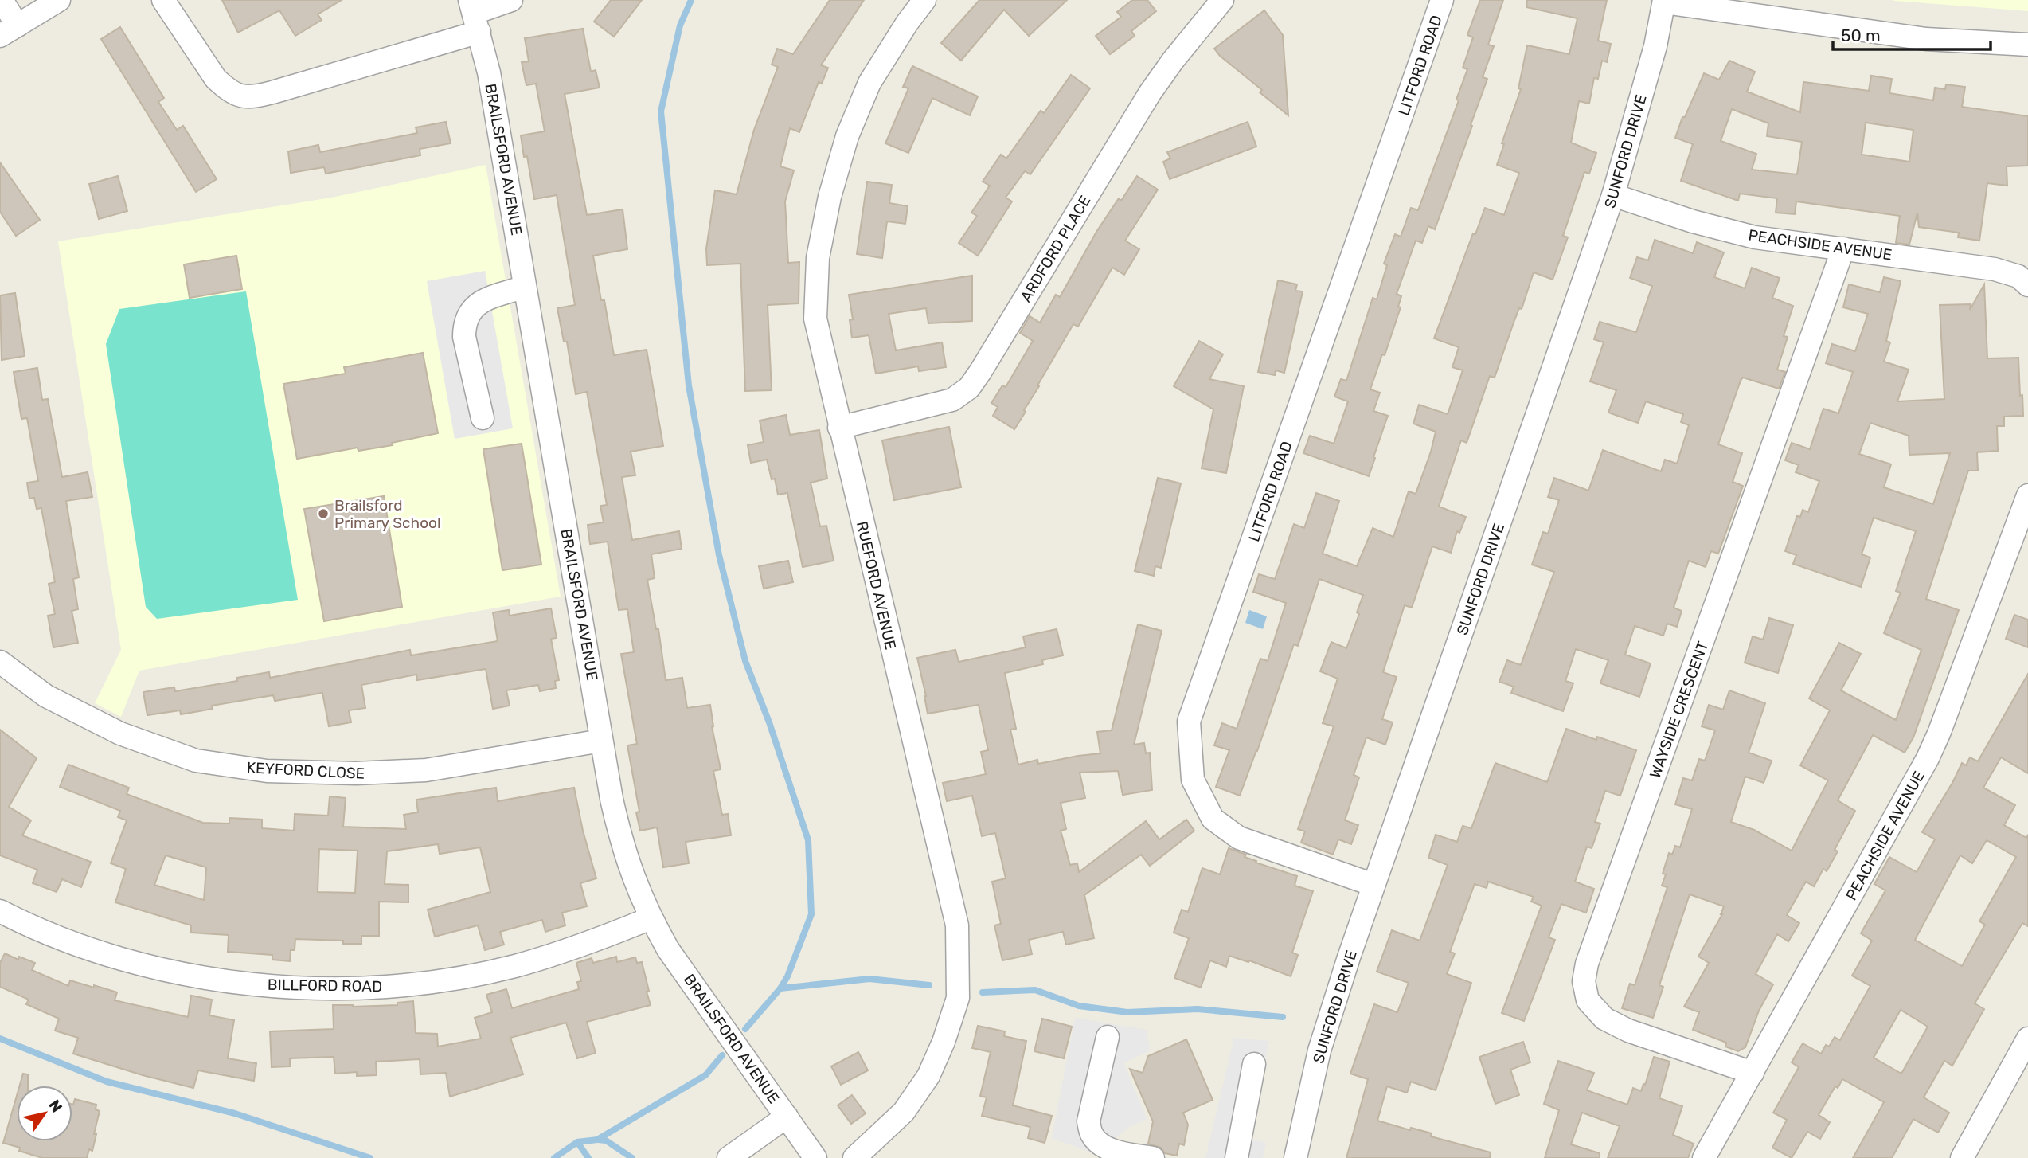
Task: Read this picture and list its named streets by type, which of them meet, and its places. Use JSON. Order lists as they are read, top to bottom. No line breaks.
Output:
{"streets":{"street":["LITFORD ROAD","SUNFORD DRIVE","BRAILSFORD AVENUE","PEACHSIDE AVENUE","ARDFORD PLACE","RUEFORD AVENUE","WAYSIDE CRESCENT","KEYFORD CLOSE","BILLFORD ROAD"]},"crossings":[["LITFORD ROAD","SUNFORD DRIVE"],["SUNFORD DRIVE","PEACHSIDE AVENUE"],["BRAILSFORD AVENUE","KEYFORD CLOSE"],["BRAILSFORD AVENUE","BILLFORD ROAD"],["PEACHSIDE AVENUE","WAYSIDE CRESCENT"],["ARDFORD PLACE","RUEFORD AVENUE"]],"places":["Brailsford Primary School"],"scale_bar":"50 m","north":"top right"}
